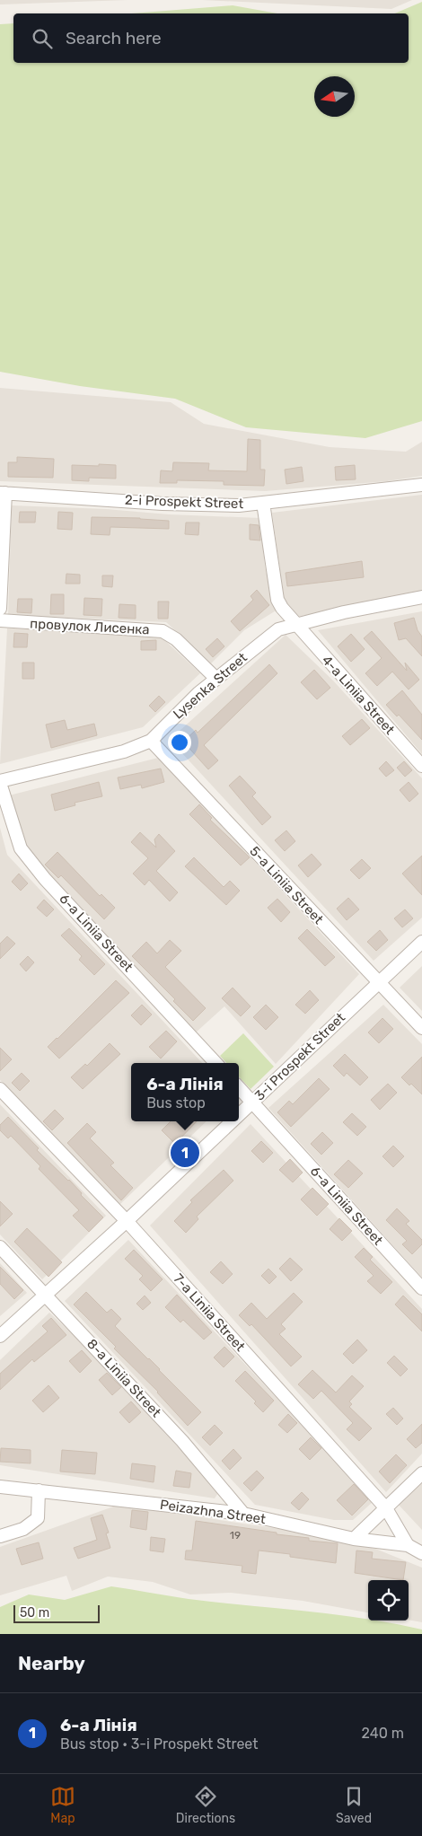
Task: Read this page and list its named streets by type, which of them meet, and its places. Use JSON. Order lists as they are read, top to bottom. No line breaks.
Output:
{"streets":{"street":["2-i Prospekt Street","провулок Лисенка","Lysenka Street","4-a Liniia Street","5-a Liniia Street","6-a Liniia Street","3-i Prospekt Street","7-a Liniia Street","8-a Liniia Street","Peizazhna Street"]},"crossings":[["2-i Prospekt Street","4-a Liniia Street"],["провулок Лисенка","Lysenka Street"],["Lysenka Street","4-a Liniia Street"],["Lysenka Street","5-a Liniia Street"],["Lysenka Street","6-a Liniia Street"],["5-a Liniia Street","3-i Prospekt Street"],["6-a Liniia Street","3-i Prospekt Street"],["3-i Prospekt Street","7-a Liniia Street"],["3-i Prospekt Street","8-a Liniia Street"],["7-a Liniia Street","Peizazhna Street"],["8-a Liniia Street","Peizazhna Street"]],"house_numbers":["19"],"scale_bar":"50 m","north":"left","page":{"search":"Search here","popup":["6-а Лінія","Bus stop"],"pins":"1","scale":"50 m","heading":"Nearby","list":[{"mark":"1","name":"6-а Лінія","note":"Bus stop · 3-i Prospekt Street","value":"240 m"}],"nav":["Map","Directions","Saved"]}}
